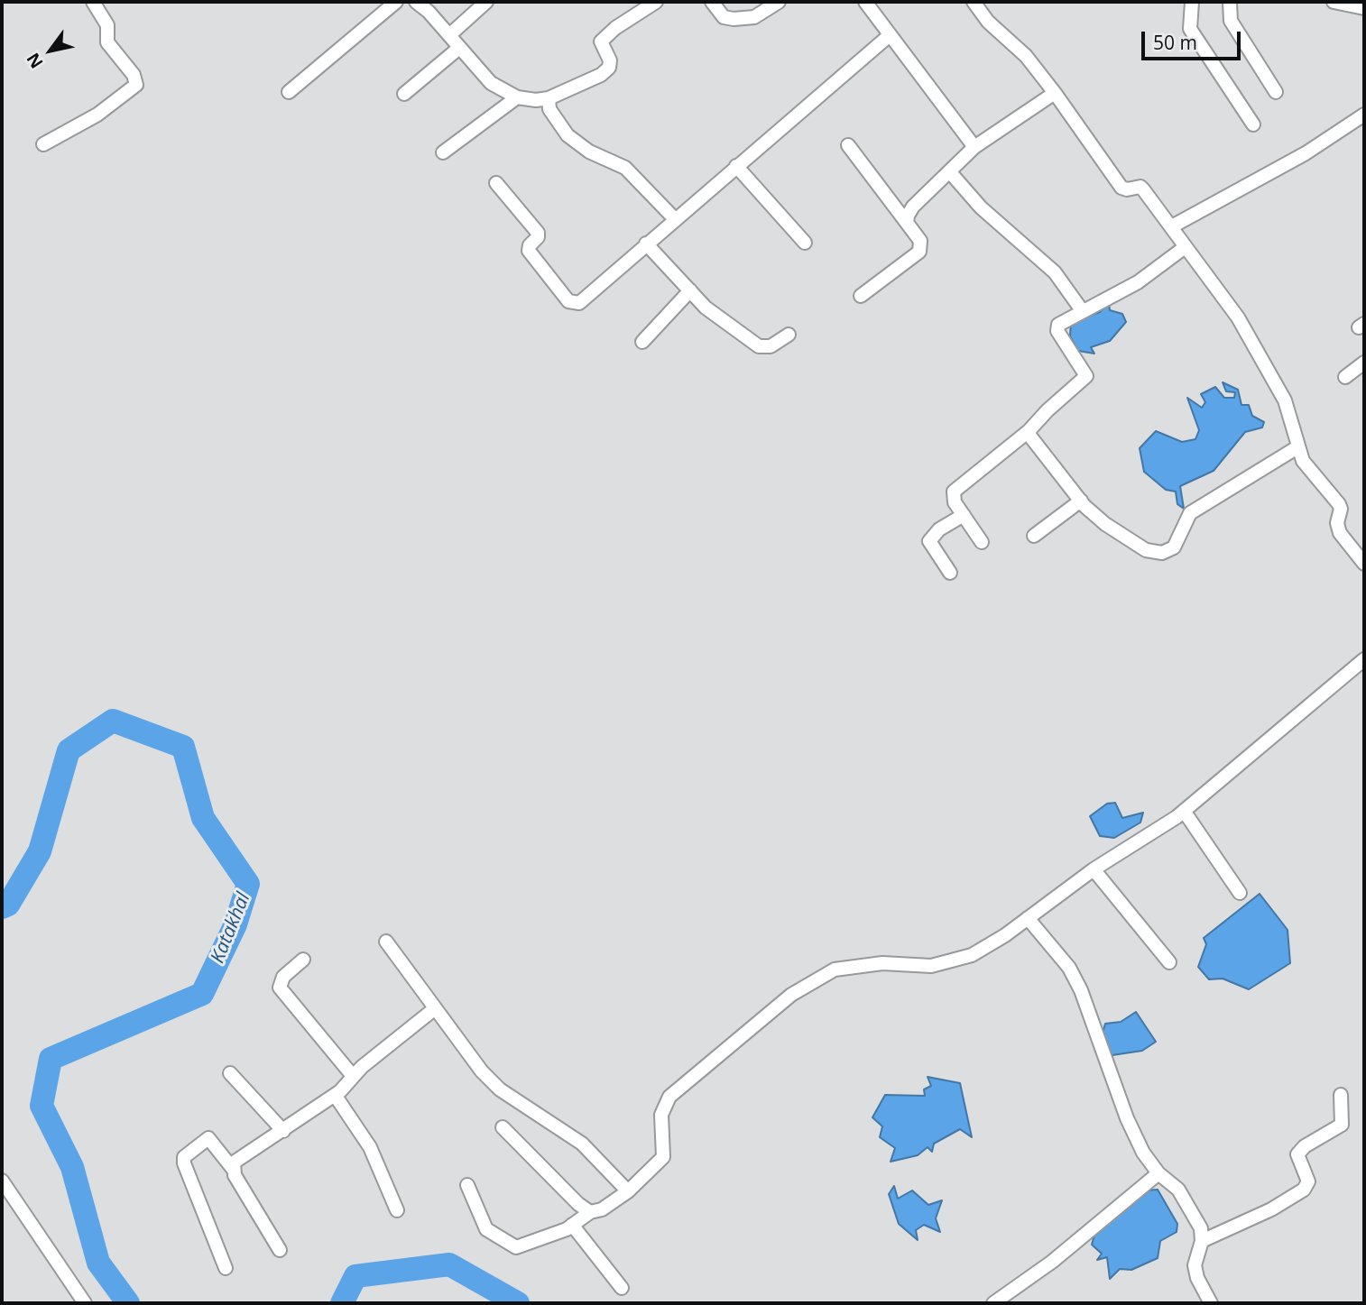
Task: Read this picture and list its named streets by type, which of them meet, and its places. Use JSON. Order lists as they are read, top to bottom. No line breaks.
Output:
{"water":["Katakhal"],"scale_bar":"50 m","north":"bottom left"}
